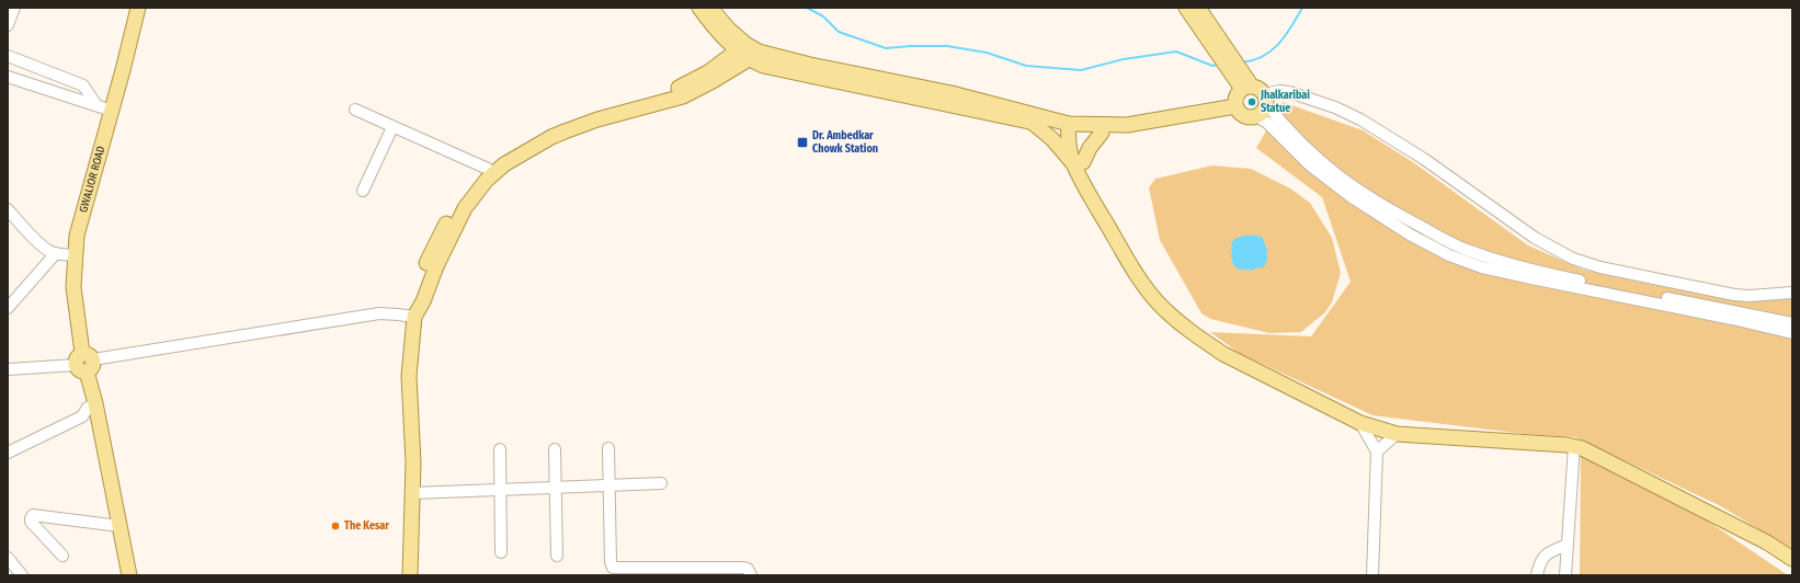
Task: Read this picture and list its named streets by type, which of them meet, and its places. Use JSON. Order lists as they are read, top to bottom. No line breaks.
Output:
{"streets":{"main road":["GWALIOR ROAD"]},"places":{"other":["Jhalkaribai Statue","The Kesar"],"transit":["Dr. Ambedkar Chowk Station"]}}
